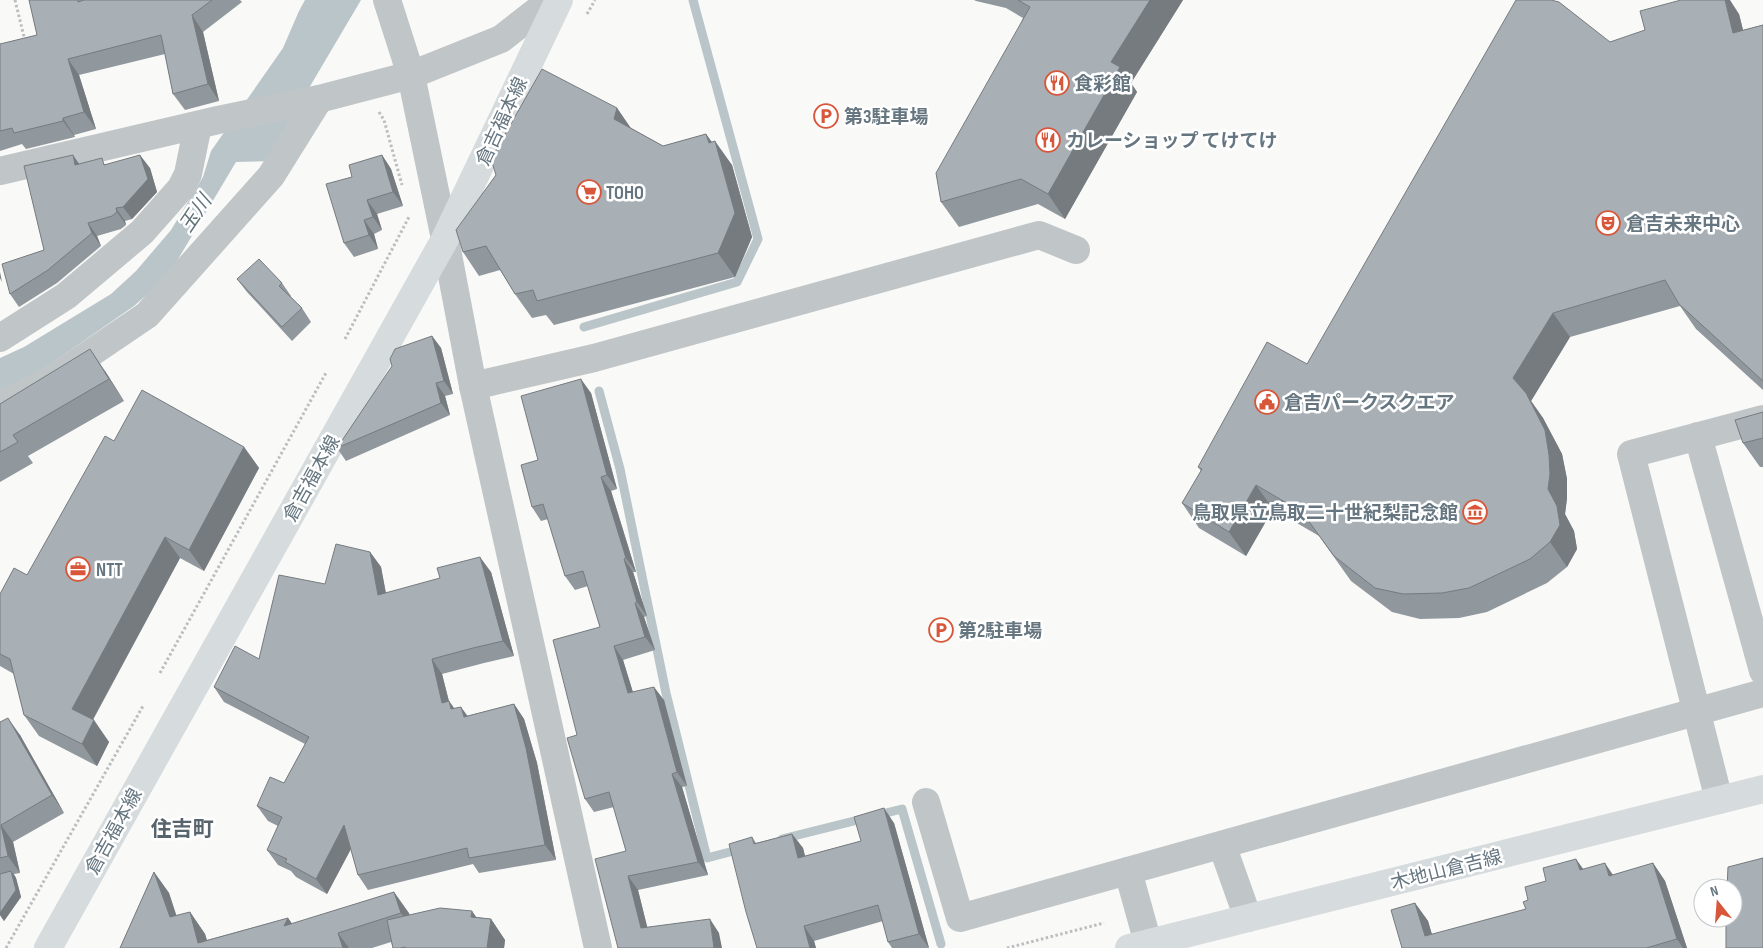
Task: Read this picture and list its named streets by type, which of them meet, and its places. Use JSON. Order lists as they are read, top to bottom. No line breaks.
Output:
{"streets":{"main road":["倉吉福本線","木地山倉吉線"]},"districts":["住吉町"],"water":["玉川"],"places":{"restaurant":["食彩館","カレーショップ てけてけ"],"parking":["第3駐車場","第2駐車場"],"supermarket":["TOHO"],"theatre":["倉吉未来中心"],"public building":["倉吉パークスクエア"],"museum":["鳥取県立鳥取二十世紀梨記念館"],"office":["NTT"]},"north":"top"}
